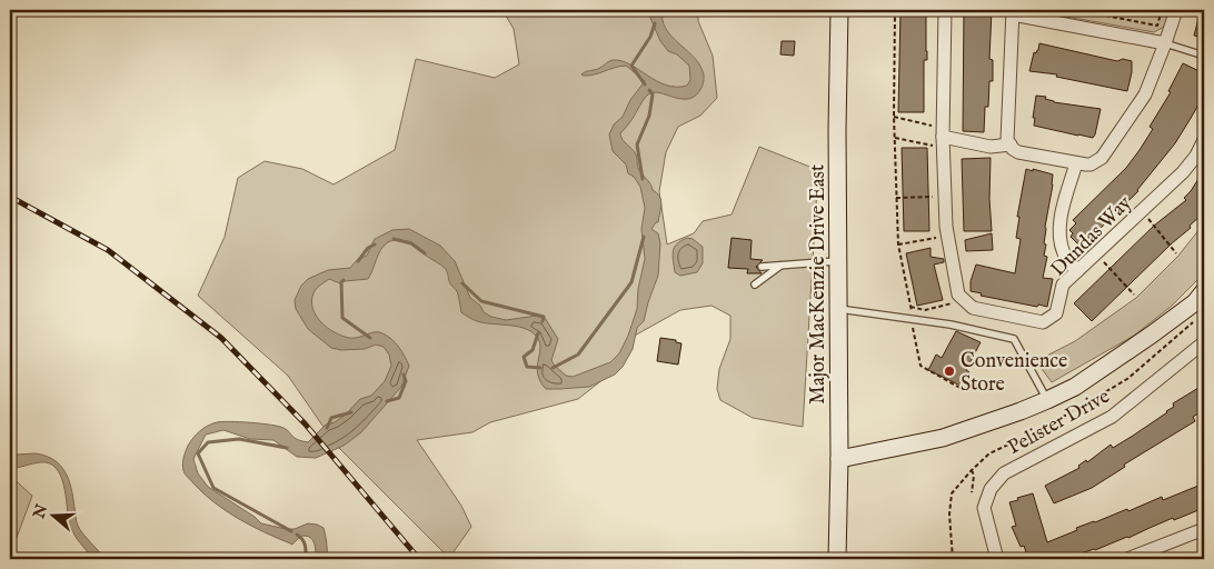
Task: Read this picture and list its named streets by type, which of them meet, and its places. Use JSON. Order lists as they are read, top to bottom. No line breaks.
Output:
{"streets":{"main road":["Major MacKenzie Drive East"],"street":["Dundas Way","Pelister Drive"]},"places":["Convenience Store"],"north":"left"}
